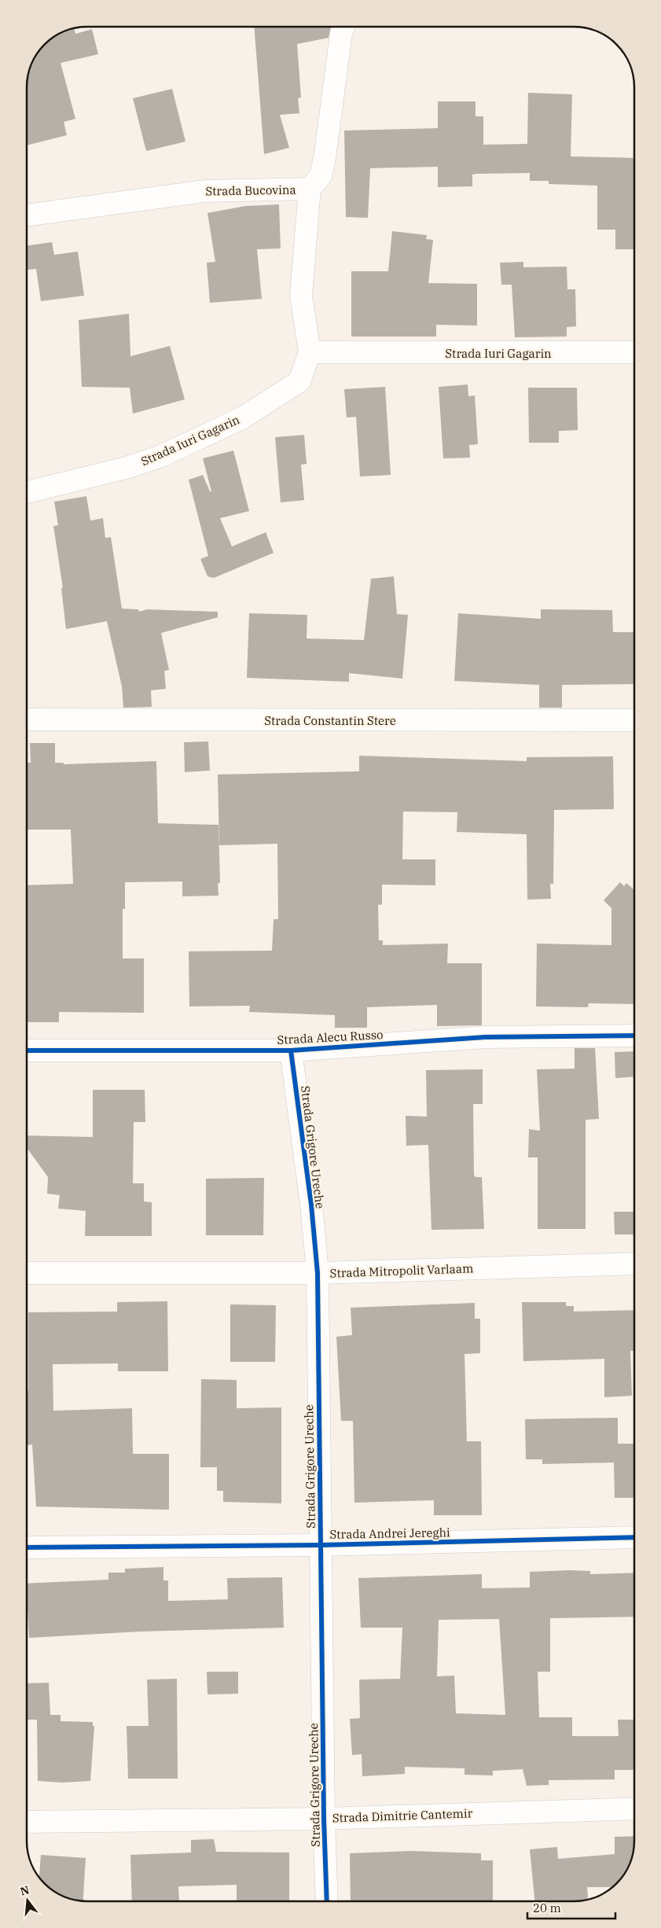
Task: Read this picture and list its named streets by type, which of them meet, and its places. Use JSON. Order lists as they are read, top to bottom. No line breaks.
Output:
{"streets":{"street":["Strada Bucovina","Strada Iuri Gagarin","Strada Constantin Stere","Strada Alecu Russo","Strada Grigore Ureche","Strada Mitropolit Varlaam","Strada Andrei Jereghi","Strada Dimitrie Cantemir"]},"crossings":[["Strada Bucovina","Strada Iuri Gagarin"],["Strada Alecu Russo","Strada Grigore Ureche"],["Strada Grigore Ureche","Strada Mitropolit Varlaam"],["Strada Grigore Ureche","Strada Andrei Jereghi"],["Strada Grigore Ureche","Strada Dimitrie Cantemir"]],"scale_bar":"20 m","north":"top"}
